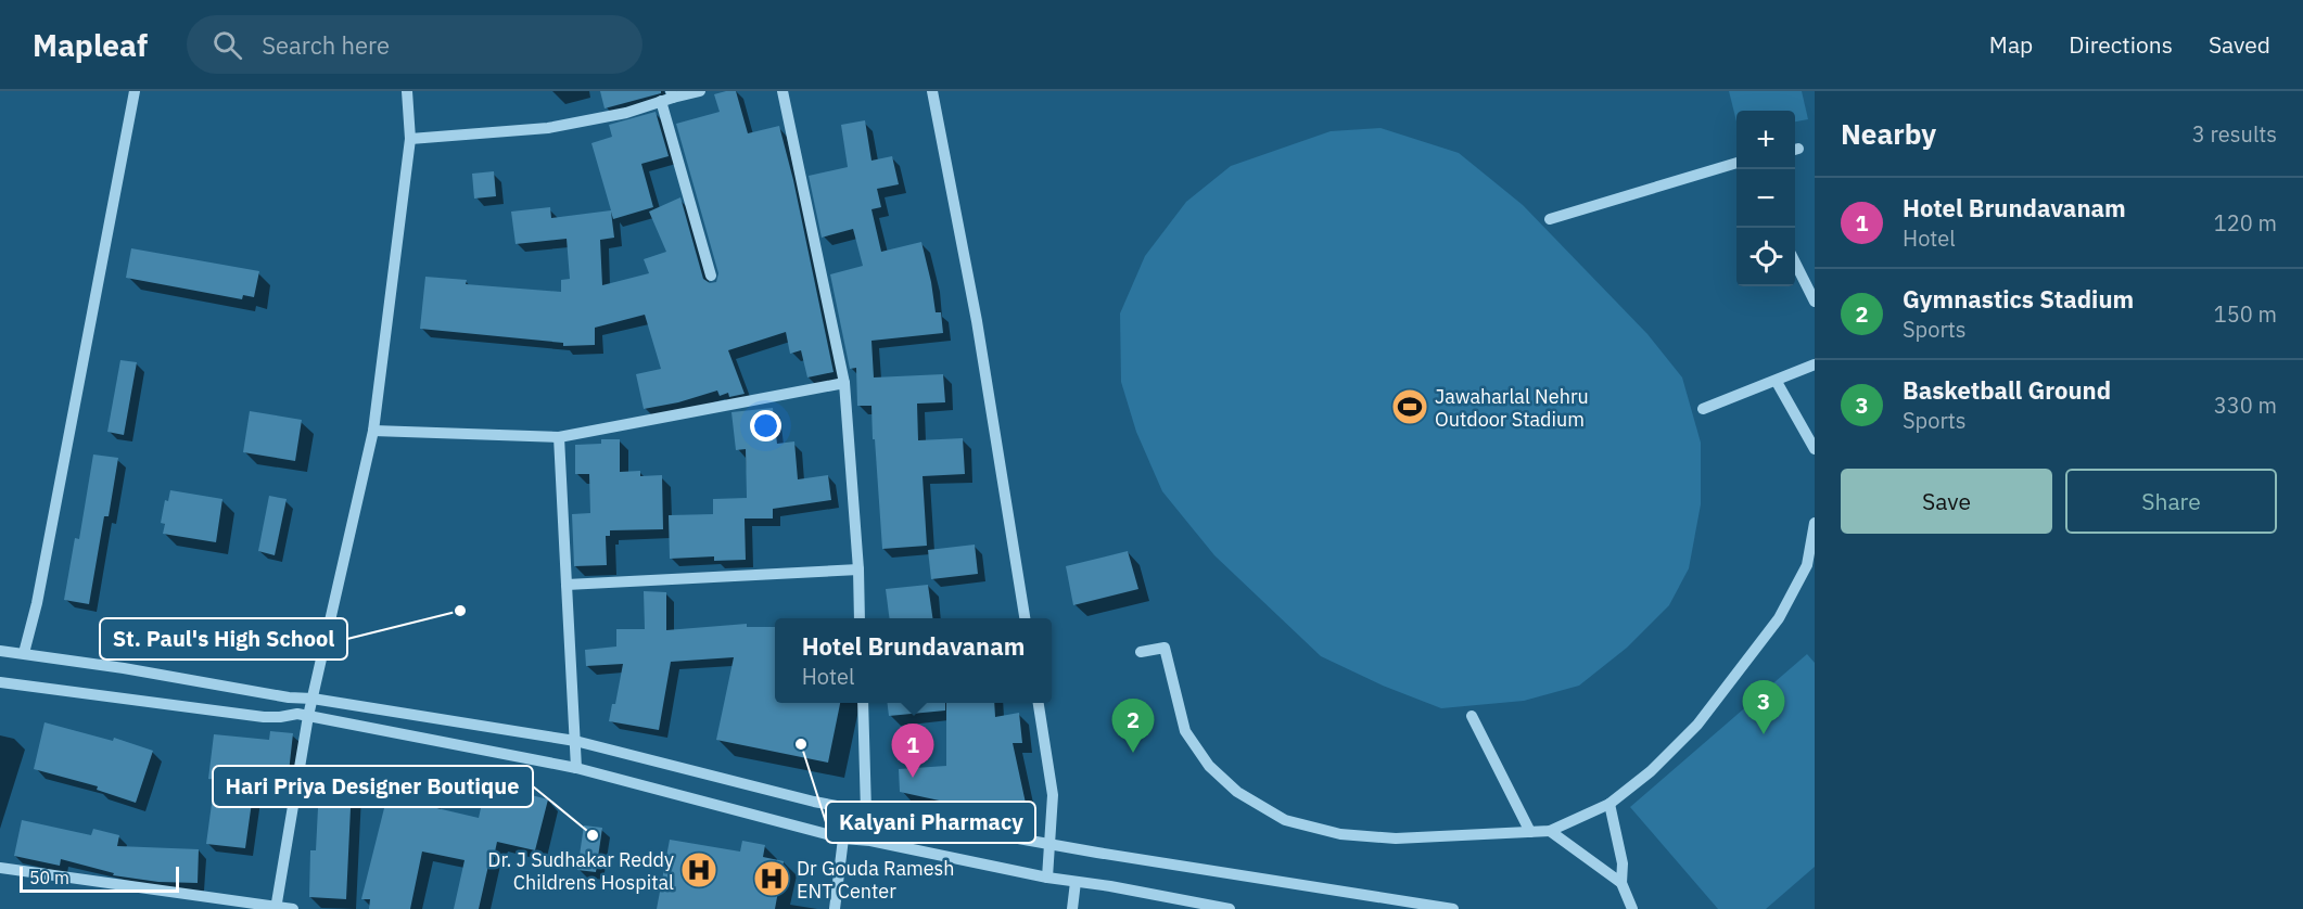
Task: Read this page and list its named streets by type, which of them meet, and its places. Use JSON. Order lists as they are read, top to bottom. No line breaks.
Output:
{"places":{"sports":["Jawaharlal Nehru Outdoor Stadium"],"other":["St. Paul's High School","Kalyani Pharmacy","Hari Priya Designer Boutique"],"hospital":["Dr. J Sudhakar Reddy Childrens Hospital","Dr Gouda Ramesh ENT Center"]},"scale_bar":"50 m","page":{"header":"Mapleaf","search":"Search here","nav":["Map","Directions","Saved"],"heading":["Nearby","3 results"],"map_buttons":["+","−"],"list":[{"mark":"1","name":"Hotel Brundavanam","note":"Hotel","value":"120 m"},{"mark":"2","name":"Gymnastics Stadium","note":"Sports","value":"150 m"},{"mark":"3","name":"Basketball Ground","note":"Sports","value":"330 m"}],"buttons":["Save","Share"],"popup":["Hotel Brundavanam","Hotel"],"pins":["3","2","1"],"scale":"50 m"}}
